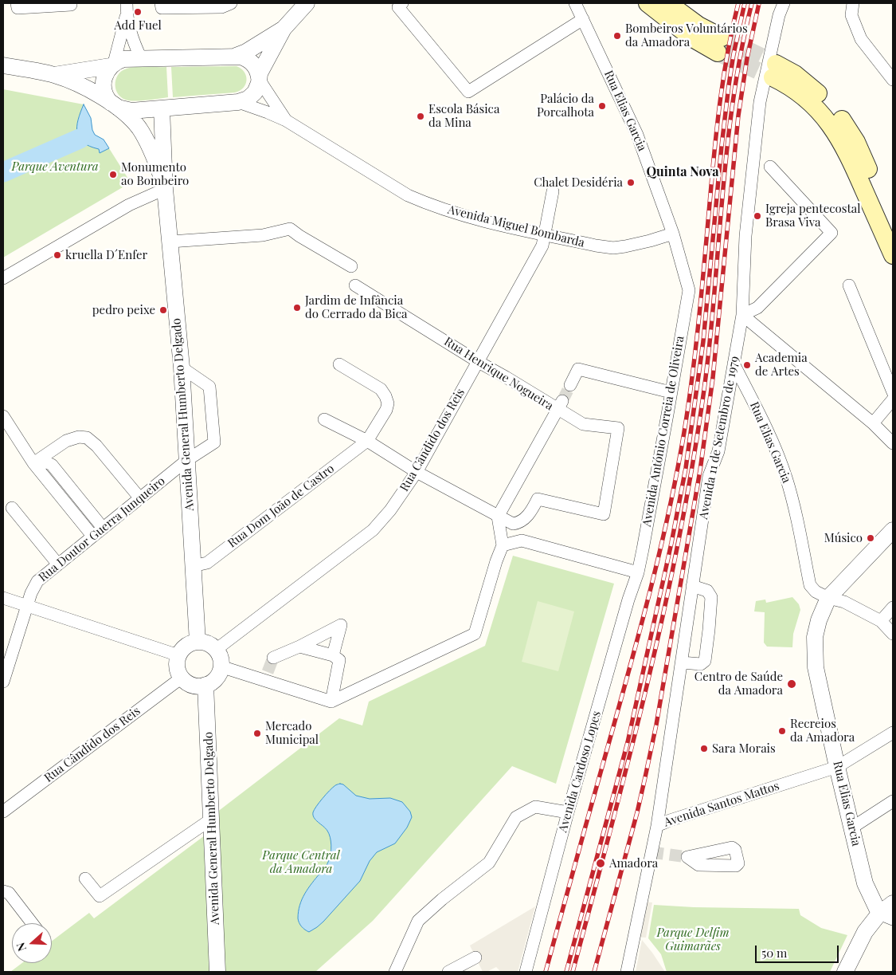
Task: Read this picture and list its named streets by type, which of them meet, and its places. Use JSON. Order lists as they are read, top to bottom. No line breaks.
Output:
{"streets":{"street":["Rua Elias Garcia","Avenida Miguel Bombarda","Rua Henrique Nogueira","Avenida General Humberto Delgado","Avenida António Correia de Oliveira","Avenida 11 de Setembro de 1979","Rua Cândido dos Reis","Rua Dom João de Castro","Rua Doutor Guerra Junqueiro","Avenida Cardoso Lopes","Avenida Santos Mattos"]},"crossings":[["Rua Elias Garcia","Avenida Miguel Bombarda"],["Rua Elias Garcia","Avenida António Correia de Oliveira"],["Rua Elias Garcia","Avenida 11 de Setembro de 1979"],["Rua Elias Garcia","Avenida Santos Mattos"],["Avenida Miguel Bombarda","Avenida General Humberto Delgado"],["Avenida Miguel Bombarda","Rua Cândido dos Reis"],["Rua Henrique Nogueira","Rua Cândido dos Reis"],["Avenida General Humberto Delgado","Rua Cândido dos Reis"],["Avenida General Humberto Delgado","Rua Dom João de Castro"],["Avenida General Humberto Delgado","Rua Doutor Guerra Junqueiro"],["Avenida António Correia de Oliveira","Avenida Cardoso Lopes"],["Avenida 11 de Setembro de 1979","Avenida Santos Mattos"]],"districts":["Quinta Nova"],"parks":["Parque Aventura","Parque Central da Amadora","Parque Delfim Guimarães"],"places":["Add Fuel","Bombeiros Voluntários da Amadora","Palácio da Porcalhota","Escola Básica da Mina","Monumento ao Bombeiro","Chalet Desidéria","Igreja pentecostal Brasa Viva","kruella D´Enfer","Jardim de Infância do Cerrado da Bica","pedro peixe","Academia de Artes","Músico","Centro de Saúde da Amadora","Recreios da Amadora","Mercado Municipal","Sara Morais","Amadora"],"scale_bar":"50 m","north":"left"}
